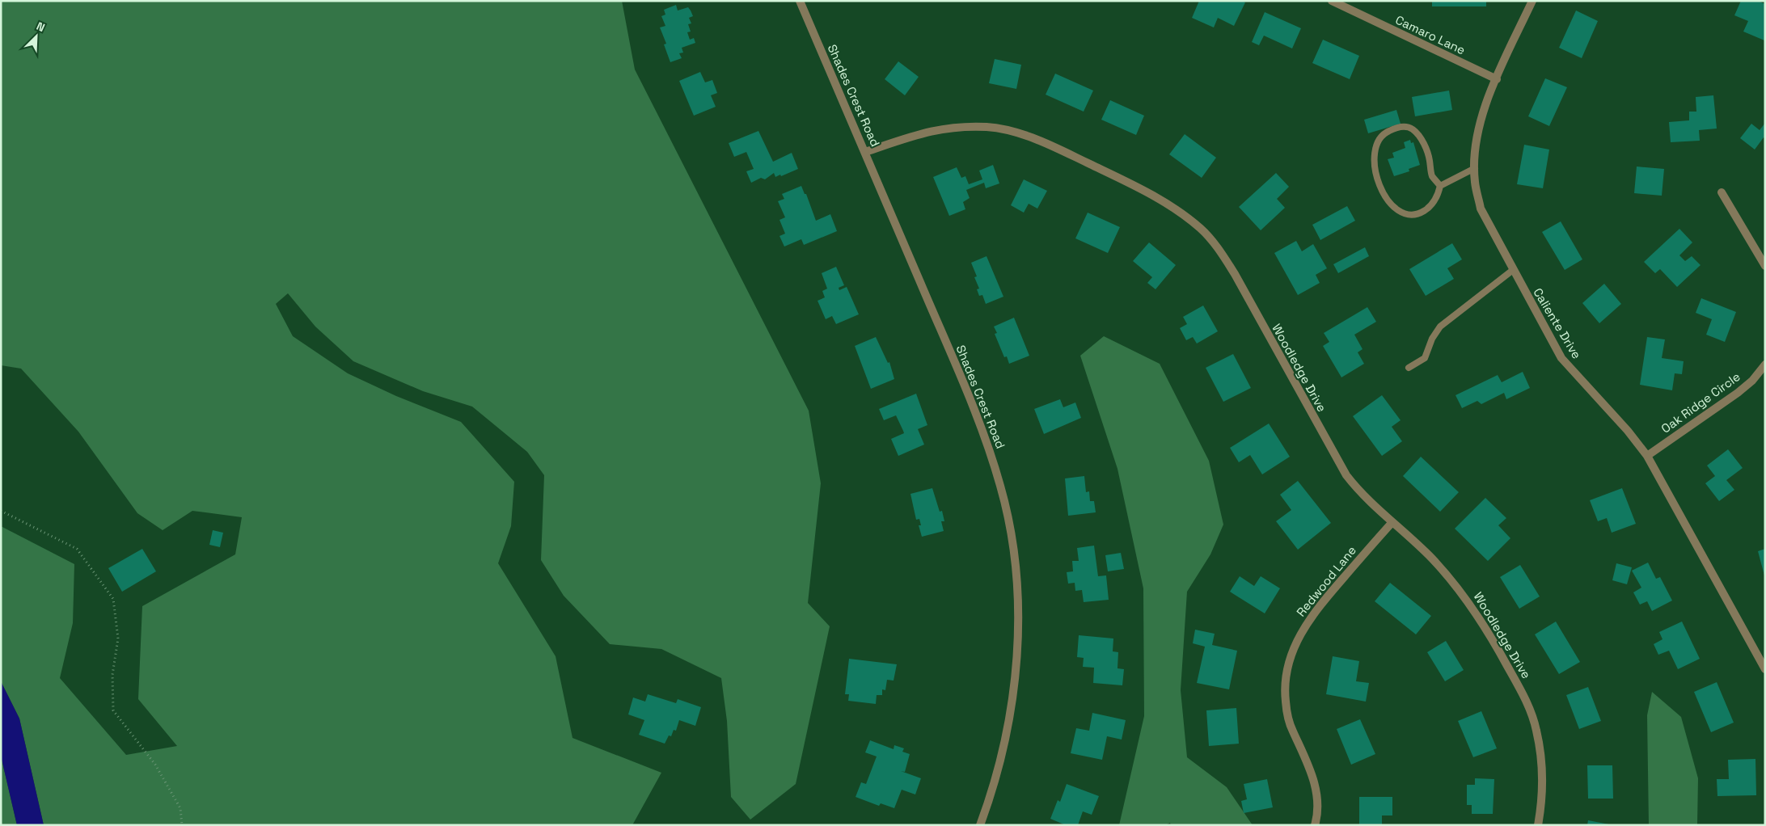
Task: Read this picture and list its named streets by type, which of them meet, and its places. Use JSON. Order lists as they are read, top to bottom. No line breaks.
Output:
{"streets":{"street":["Camaro Lane","Shades Crest Road","Caliente Drive","Woodledge Drive","Oak Ridge Circle","Redwood Lane"]},"crossings":[["Camaro Lane","Caliente Drive"],["Shades Crest Road","Woodledge Drive"],["Caliente Drive","Oak Ridge Circle"],["Woodledge Drive","Redwood Lane"]],"north":"top right"}
